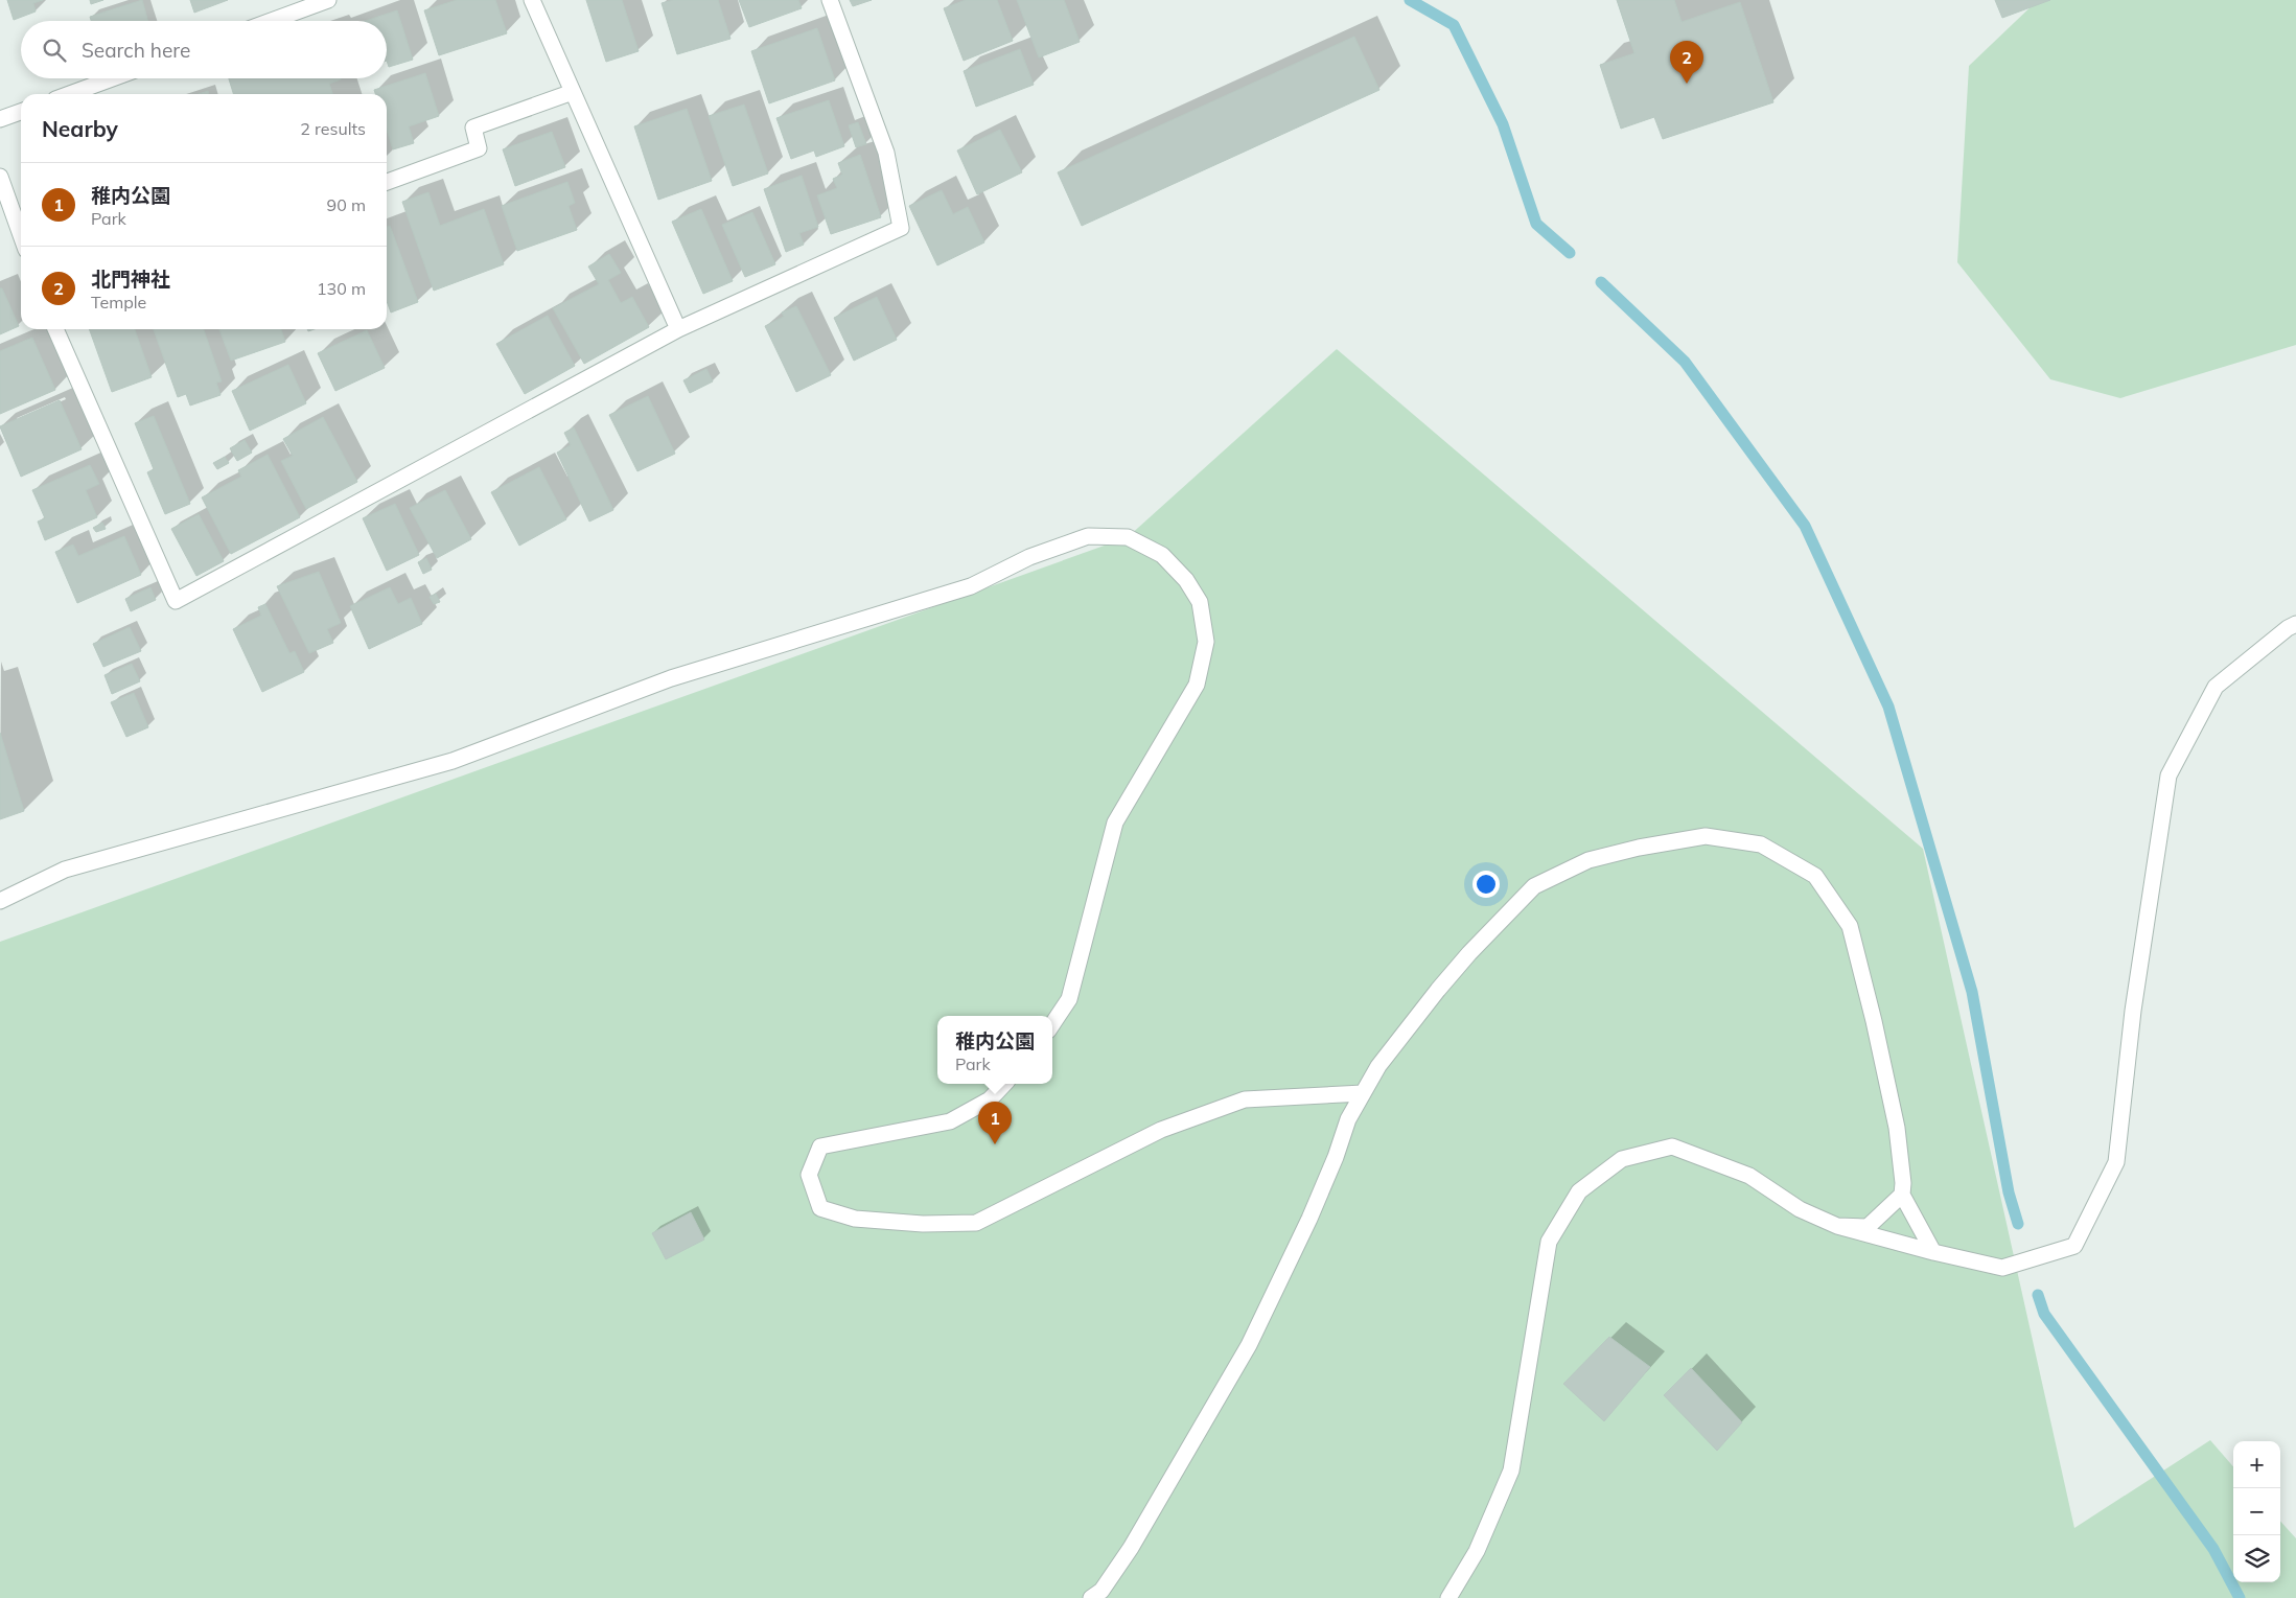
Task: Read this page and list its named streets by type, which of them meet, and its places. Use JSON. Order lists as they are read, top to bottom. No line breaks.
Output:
{"page":{"search":"Search here","pins":["2","1"],"heading":["Nearby","2 results"],"list":[{"mark":"1","name":"稚内公園","note":"Park","value":"90 m"},{"mark":"2","name":"北門神社","note":"Temple","value":"130 m"}],"popup":["稚内公園","Park"],"map_buttons":["+","−"]}}
